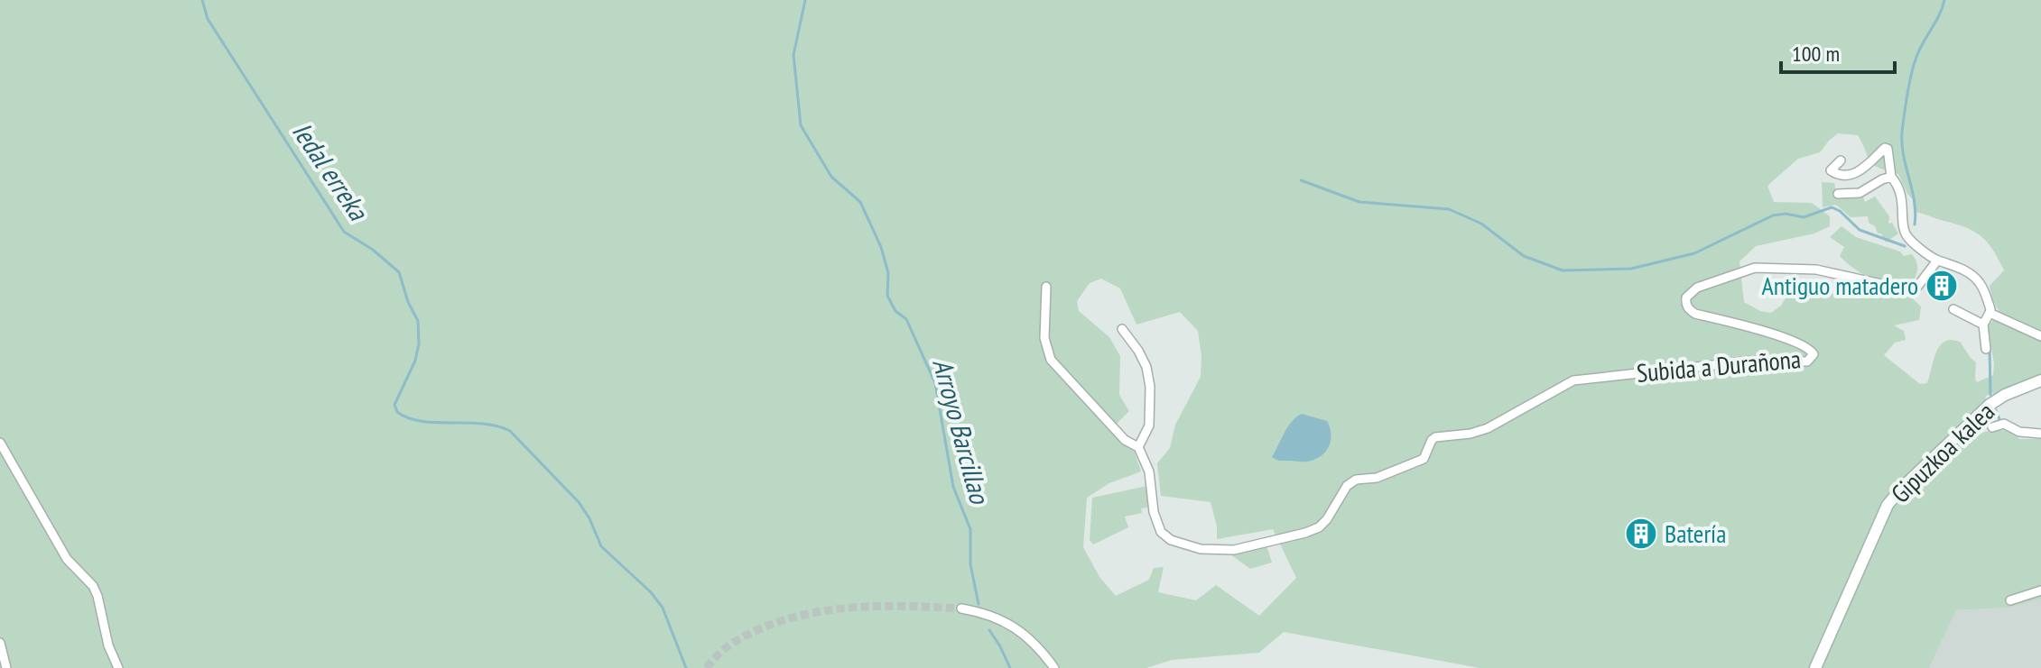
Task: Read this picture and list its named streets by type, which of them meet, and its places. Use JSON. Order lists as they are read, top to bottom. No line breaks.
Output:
{"streets":{"street":["Subida a Durañona","Gipuzkoa kalea"]},"water":["Iedal erreka","Arroyo Barcillao"],"places":{"building":["Antiguo matadero","Batería"]},"scale_bar":"100 m"}
